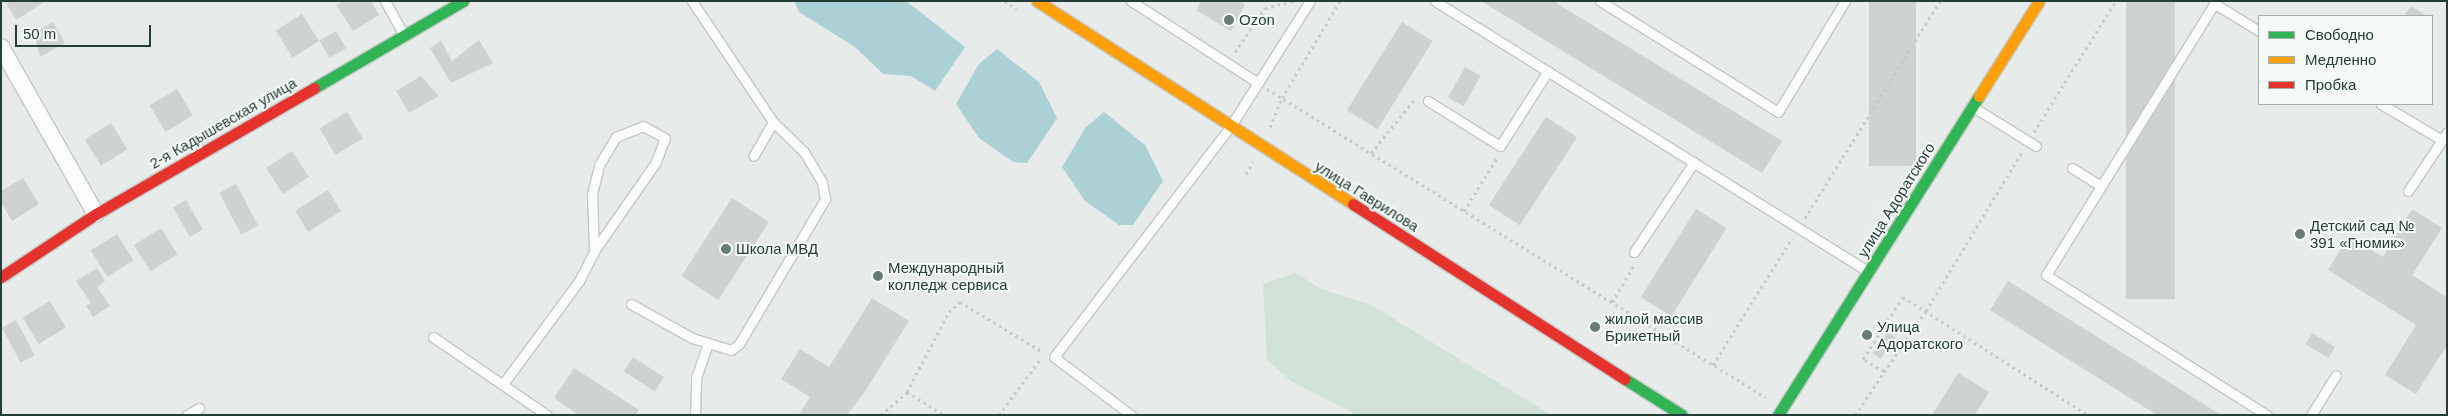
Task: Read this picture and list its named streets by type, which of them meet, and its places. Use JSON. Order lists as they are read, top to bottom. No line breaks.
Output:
{"streets":{"street":["2-я Кадышевская улица","улица Гаврилова","улица Адоратского"]},"places":["Ozon","Детский сад № 391 «Гномик»","Школа МВД","Международный колледж сервиса","жилой массив Брикетный","Улица Адоратского"],"legend":["Свободно","Медленно","Пробка"],"scale_bar":"50 m"}
